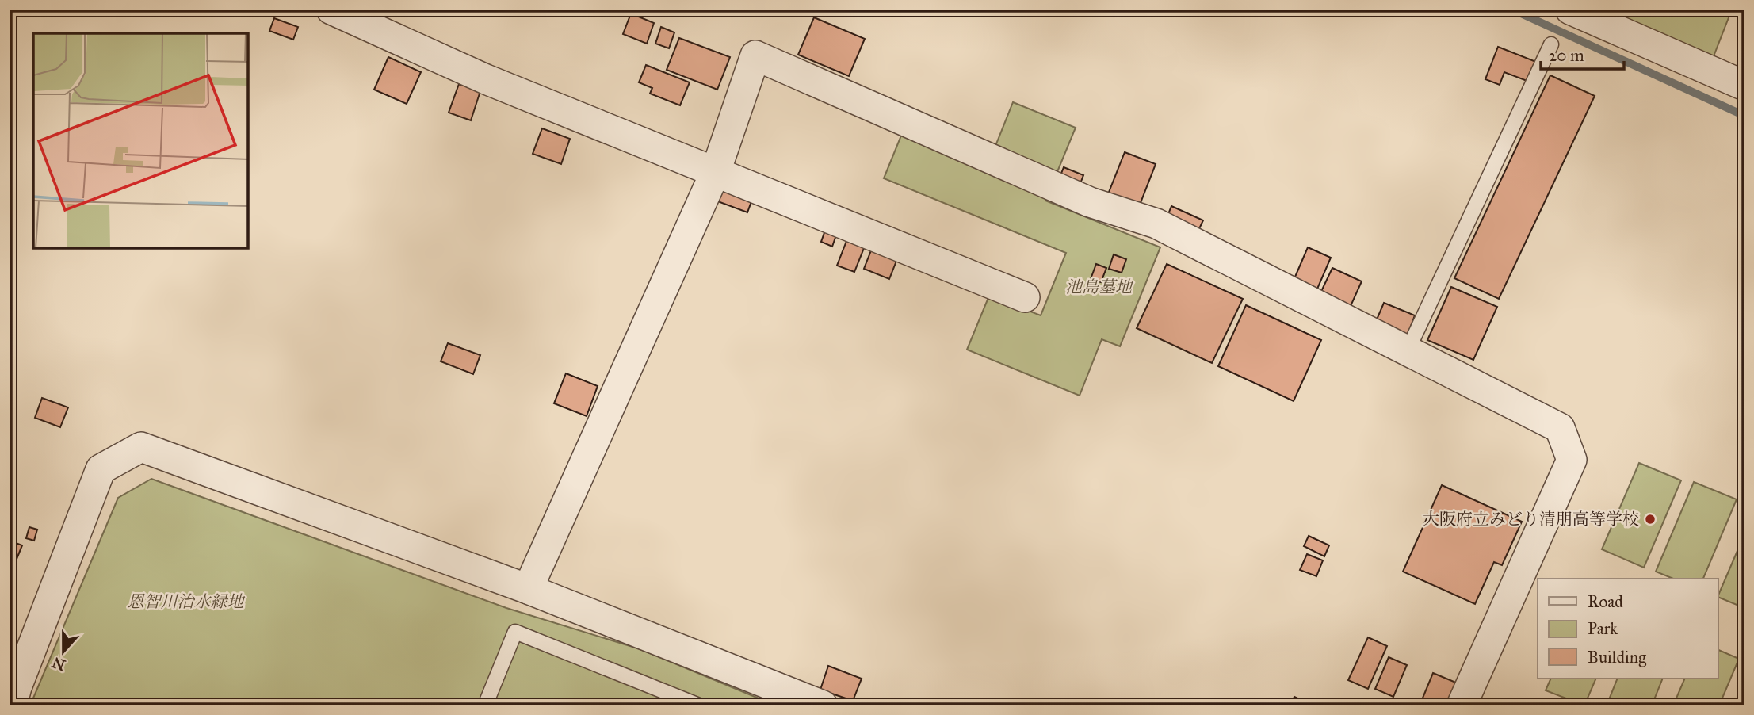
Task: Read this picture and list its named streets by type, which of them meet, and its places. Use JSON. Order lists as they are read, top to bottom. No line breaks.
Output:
{"parks":["池島墓地","恩智川治水緑地"],"places":["大阪府立みどり清朋高等学校"],"legend":["Road","Park","Building"],"scale_bar":"20 m","north":"bottom"}
